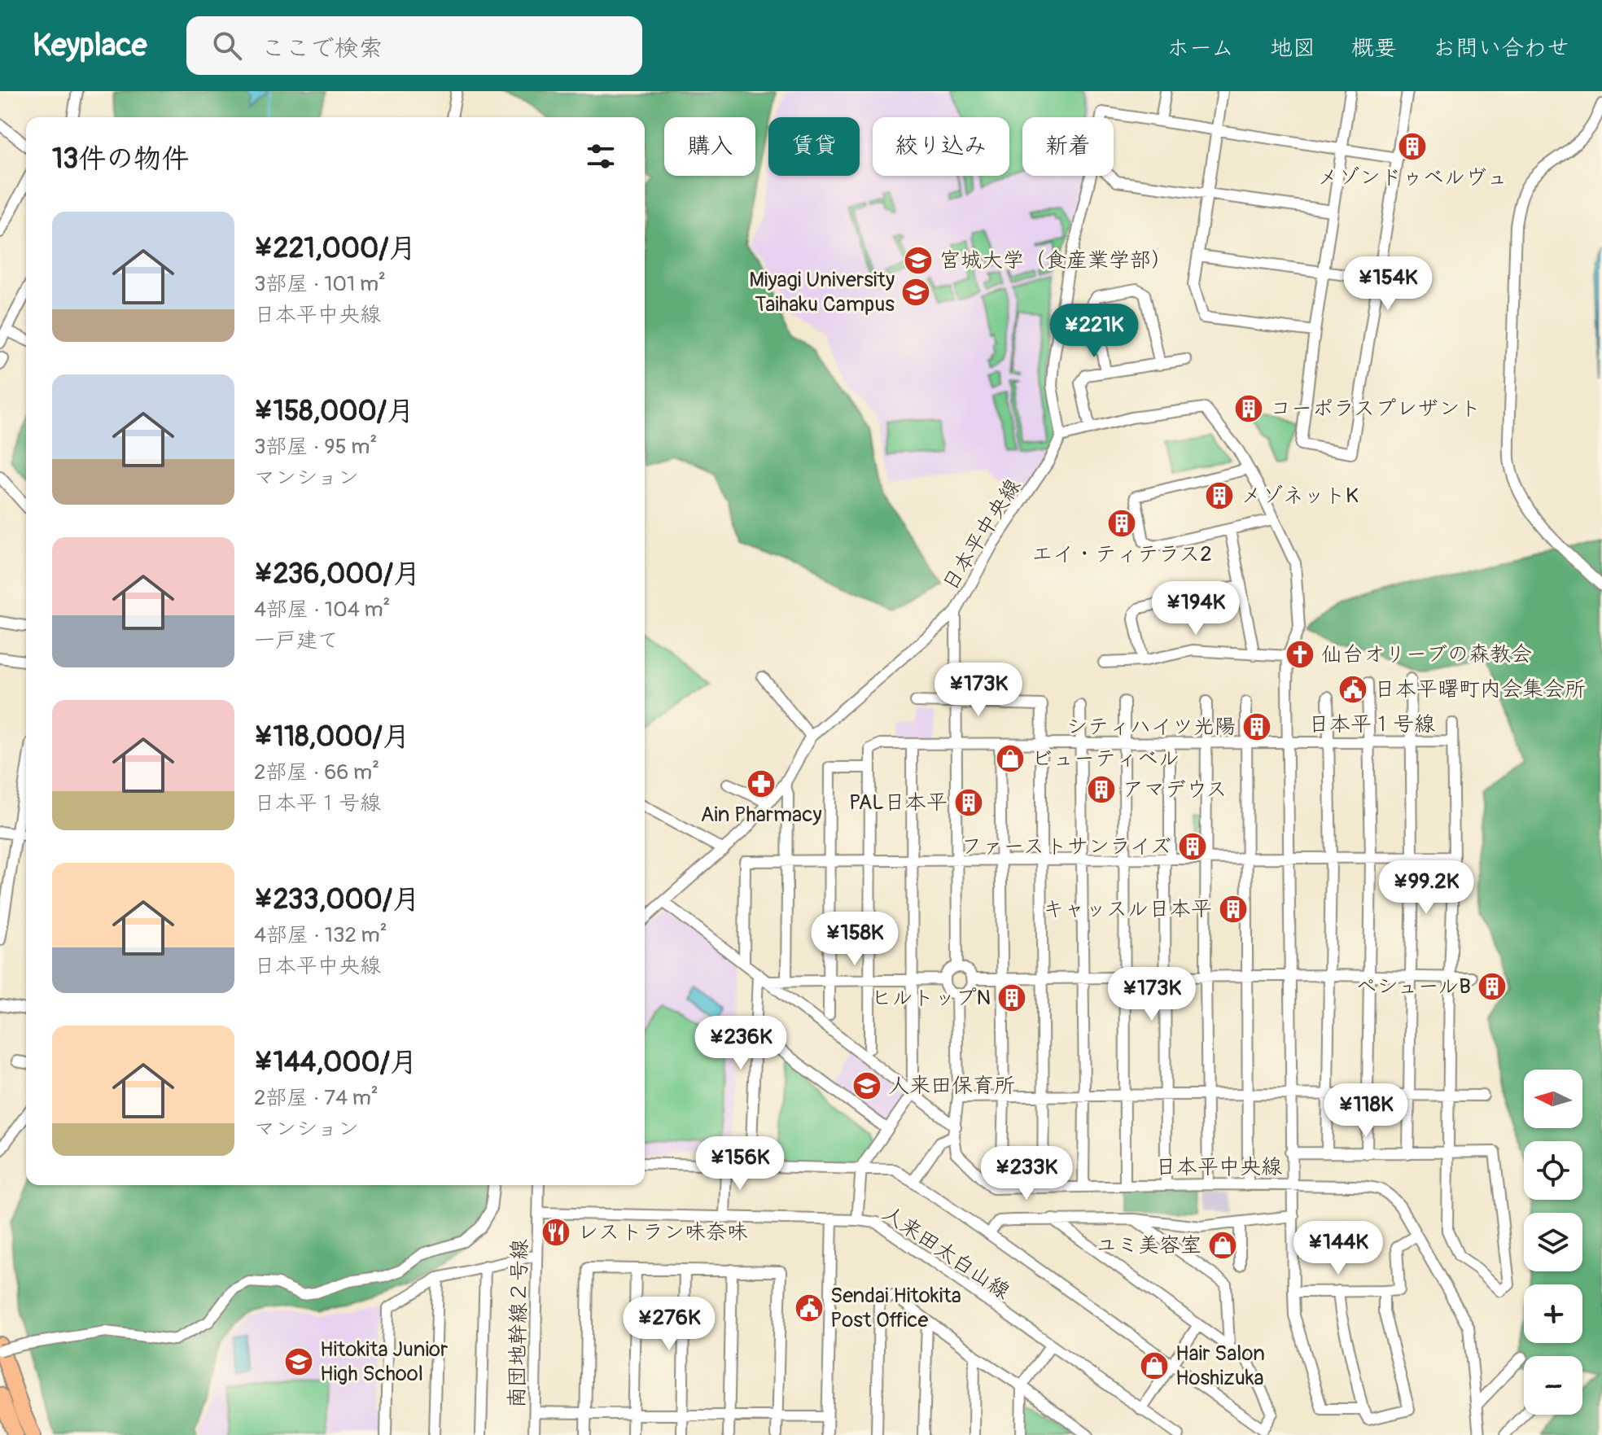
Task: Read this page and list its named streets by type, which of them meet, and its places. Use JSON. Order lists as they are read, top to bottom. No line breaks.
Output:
{"streets":{"street":["日本平中央線","日本平１号線","人来田太白山線","南団地幹線２号線"]},"crossings":[["日本平中央線","日本平１号線"],["人来田太白山線","南団地幹線２号線"]],"places":{"building":["メゾンドゥベルヴュ","コーポラスプレザント","メゾネットK","エイ・ティテラス2","シティハイツ光陽","アマデウス","PAL日本平","ファーストサンライズ","キャッスル日本平","ぺシュールB","ヒルトップN"],"school or university":["宮城大学（食産業学部）","Miyagi University Taihaku Campus","人来田保育所","Hitokita Junior High School"],"church":["仙台オリーブの森教会"],"public building":["日本平曙町内会集会所","Sendai Hitokita Post Office"],"shop":["ビューティベル","ユミ美容室","Hair Salon Hoshizuka"],"pharmacy":["Ain Pharmacy"],"restaurant":["レストラン味奈味"]},"north":"left","page":{"header":"Keyplace","search":"ここで検索","nav":["ホーム","地図","概要","お問い合わせ"],"chip":["購入","賃貸","絞り込み","新着"],"heading":"13件の物件","list":[{"name":"¥221,000/月","note":"3部屋 · 101 m² · 日本平中央線"},{"name":"¥158,000/月","note":"3部屋 · 95 m² · マンション"},{"name":"¥236,000/月","note":"4部屋 · 104 m² · 一戸建て"},{"name":"¥118,000/月","note":"2部屋 · 66 m² · 日本平１号線"},{"name":"¥233,000/月","note":"4部屋 · 132 m² · 日本平中央線"},{"name":"¥144,000/月","note":"2部屋 · 74 m² · マンション"}],"price":["¥154K","¥221K","¥194K","¥173K","¥99.2K","¥158K","¥173K","¥236K","¥118K","¥156K","¥233K","¥144K","¥276K"],"map_buttons":["+","−"]}}
